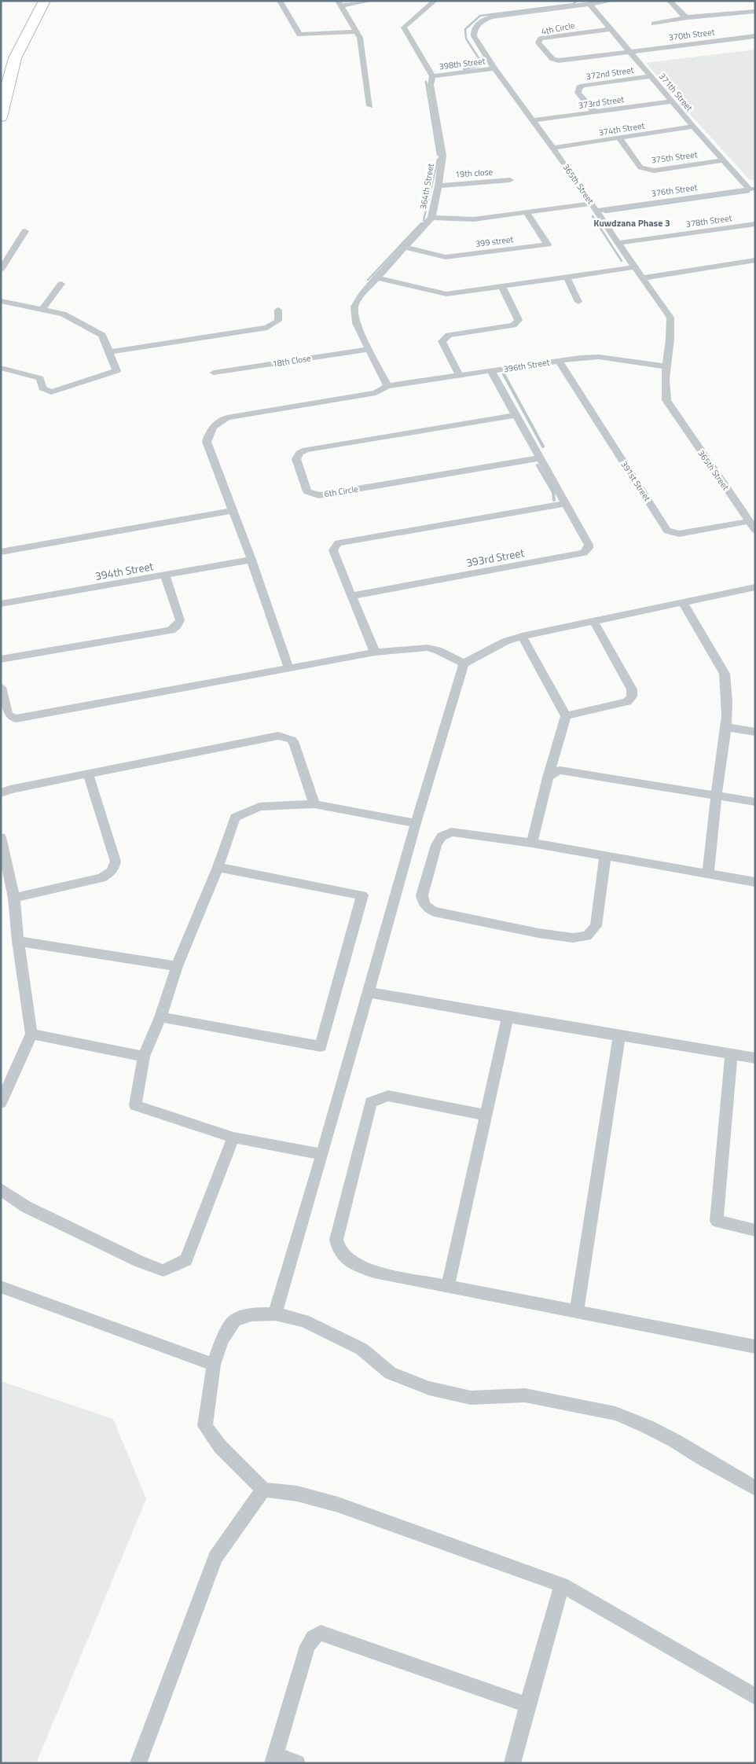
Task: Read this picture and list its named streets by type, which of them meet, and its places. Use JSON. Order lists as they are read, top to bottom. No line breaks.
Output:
{"streets":{"street":["4th Circle","370th Street","398th Street","372nd Street","371th Street","373rd Street","374th Street","375th Street","19th close","365th Street","364th Street","376th Street","378th Street","399 street","18th Close","396th Street","391st Street","6th Circle","393rd Street","394th Street"]},"crossings":[["4th Circle","370th Street"],["4th Circle","371th Street"],["370th Street","371th Street"],["398th Street","365th Street"],["398th Street","364th Street"],["372nd Street","371th Street"],["372nd Street","373rd Street"],["371th Street","373rd Street"],["371th Street","374th Street"],["371th Street","375th Street"],["371th Street","365th Street"],["371th Street","376th Street"],["373rd Street","365th Street"],["374th Street","375th Street"],["374th Street","365th Street"],["19th close","364th Street"],["365th Street","376th Street"],["365th Street","378th Street"],["365th Street","396th Street"],["365th Street","391st Street"],["364th Street","399 street"],["364th Street","18th Close"],["364th Street","396th Street"],["396th Street","391st Street"],["396th Street","393rd Street"],["396th Street","394th Street"],["6th Circle","393rd Street"]],"districts":["Kuwdzana Phase 3"]}
